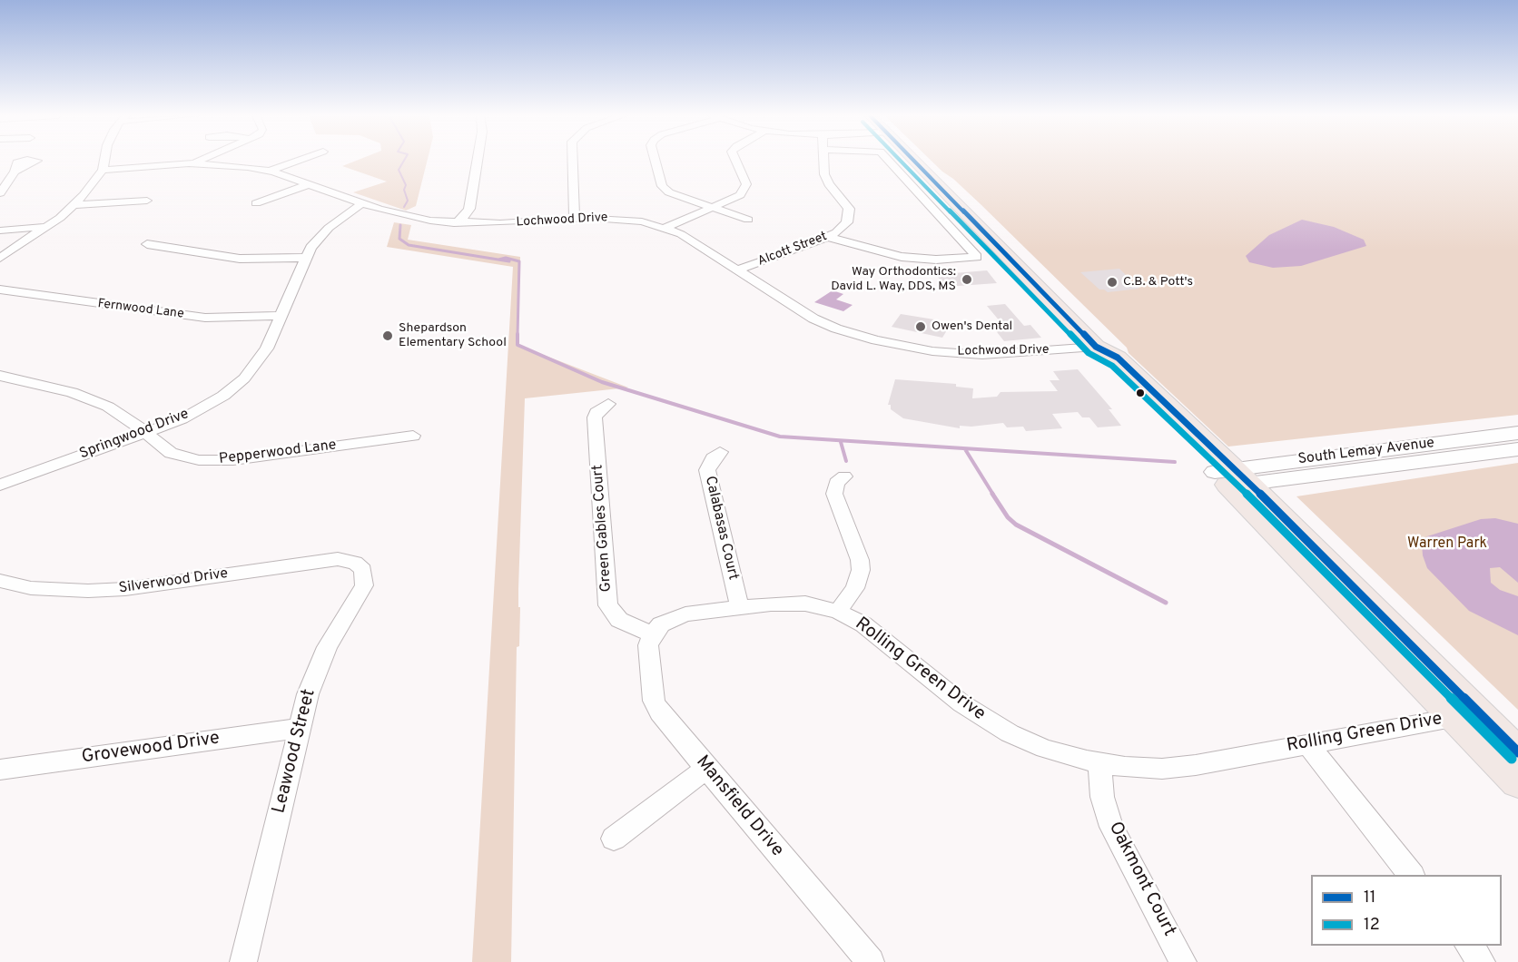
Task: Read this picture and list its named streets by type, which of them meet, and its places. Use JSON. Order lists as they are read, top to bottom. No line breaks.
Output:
{"streets":{"main road":["South Lemay Avenue"],"street":["Lochwood Drive","Alcott Street","Fernwood Lane","Springwood Drive","Pepperwood Lane","Green Gables Court","Calabasas Court","Silverwood Drive","Rolling Green Drive","Grovewood Drive","Leawood Street","Mansfield Drive","Oakmont Court"]},"crossings":[["Lochwood Drive","Alcott Street"],["Lochwood Drive","Springwood Drive"],["Fernwood Lane","Springwood Drive"],["Springwood Drive","Pepperwood Lane"],["Green Gables Court","Rolling Green Drive"],["Green Gables Court","Mansfield Drive"],["Calabasas Court","Rolling Green Drive"],["Silverwood Drive","Leawood Street"],["Rolling Green Drive","Mansfield Drive"],["Rolling Green Drive","Oakmont Court"],["Grovewood Drive","Leawood Street"]],"parks":["Warren Park"],"places":["Way Orthodontics: David L. Way, DDS, MS","C.B. & Pott's","Owen's Dental","Shepardson Elementary School"],"lines":["transit line 11","transit line 12"],"legend":["11","12"]}
